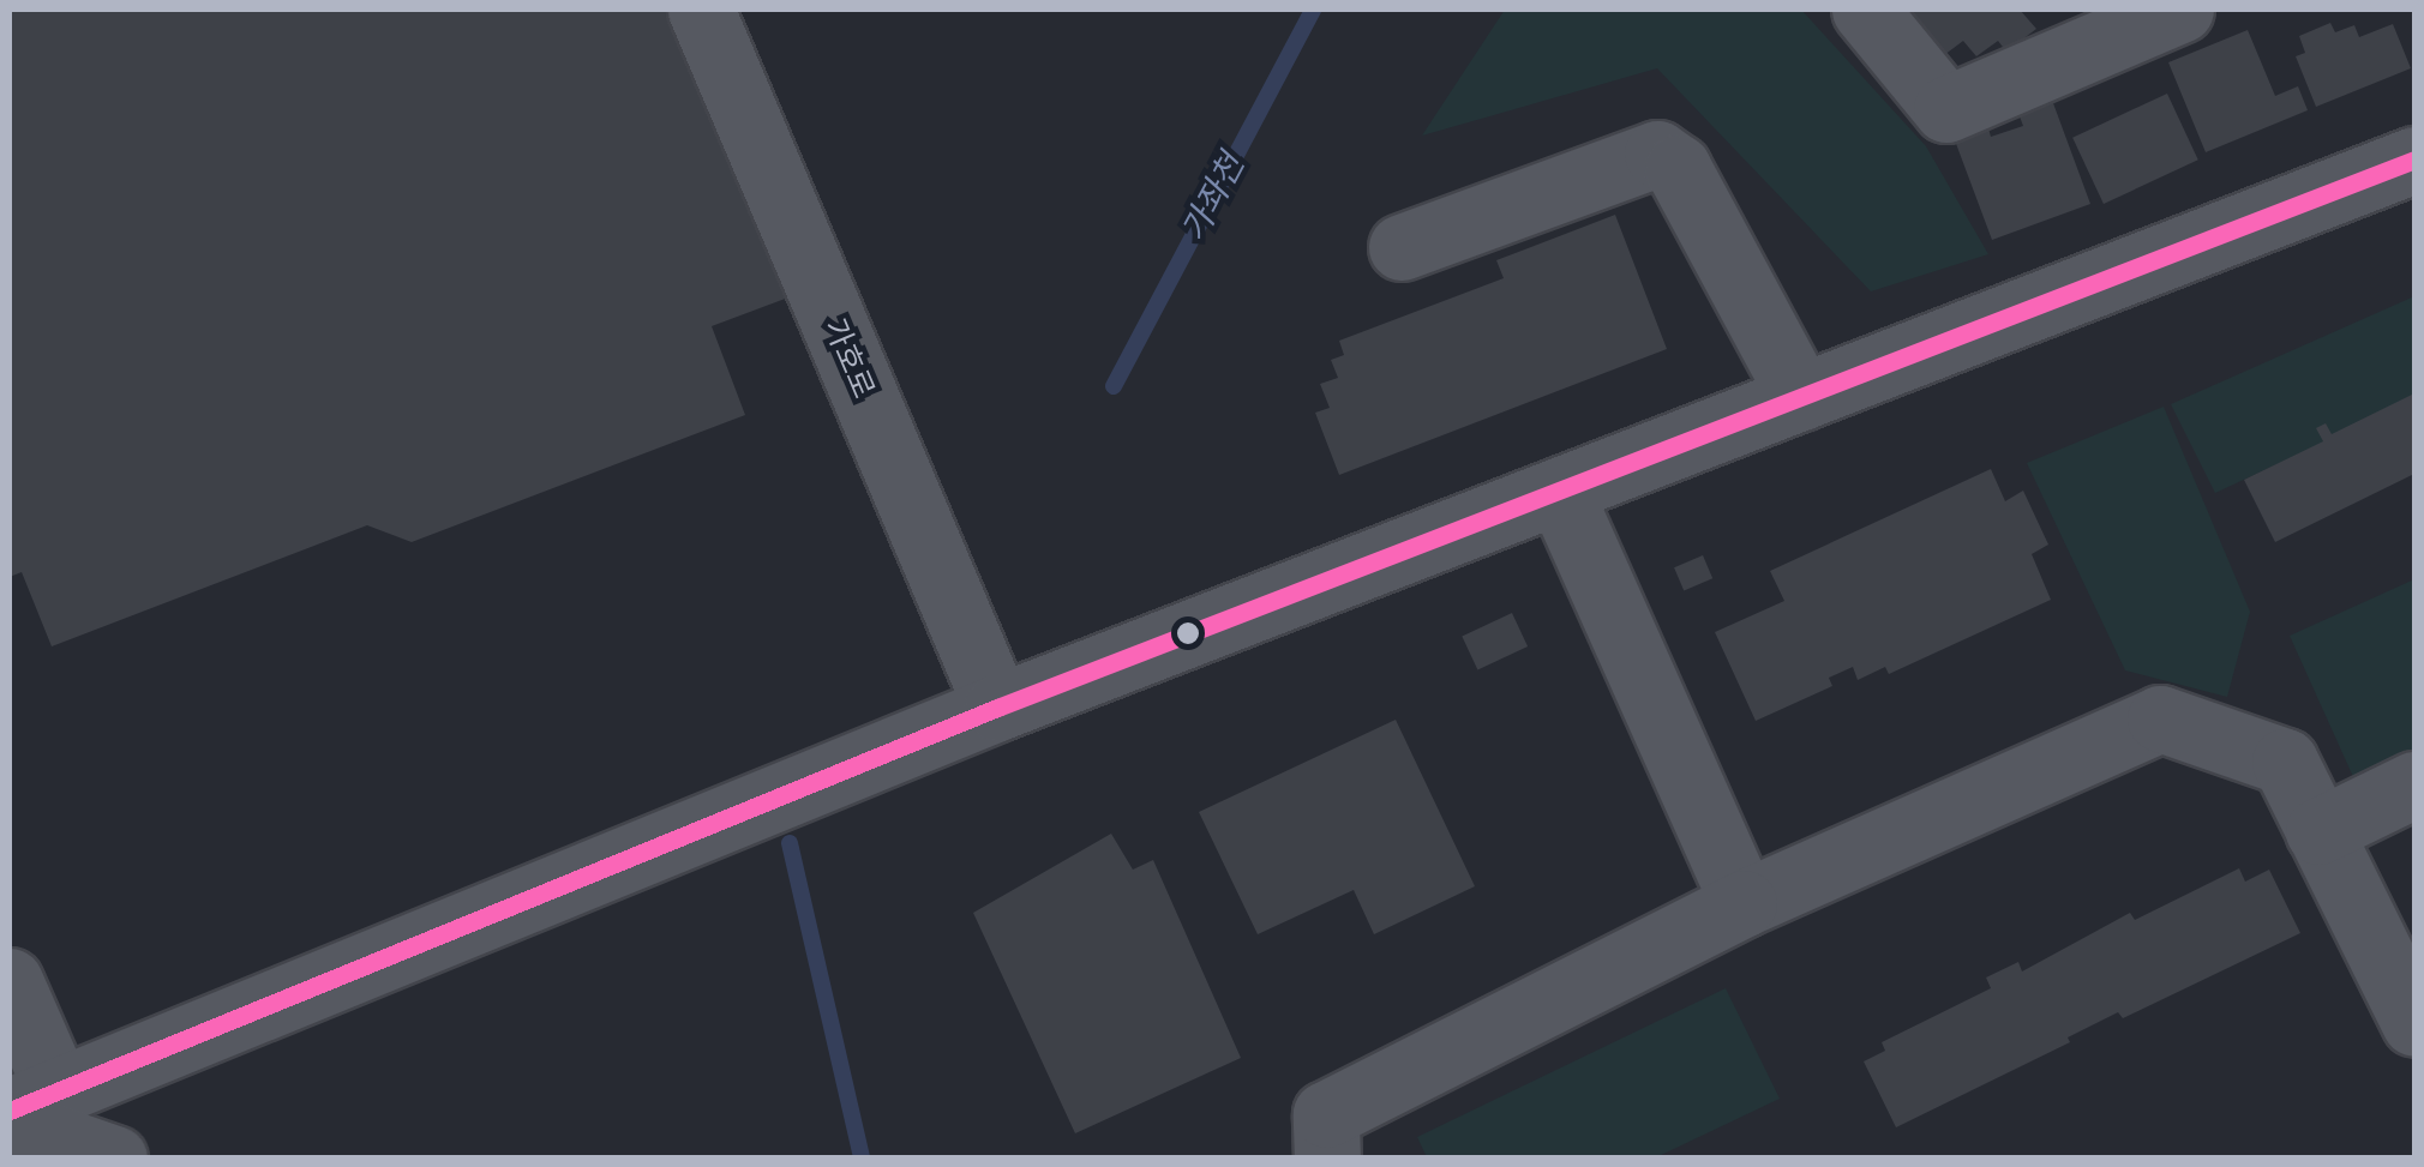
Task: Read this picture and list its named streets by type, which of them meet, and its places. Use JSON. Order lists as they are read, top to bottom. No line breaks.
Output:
{"streets":{"street":["가호로"]},"water":["가좌천"]}
